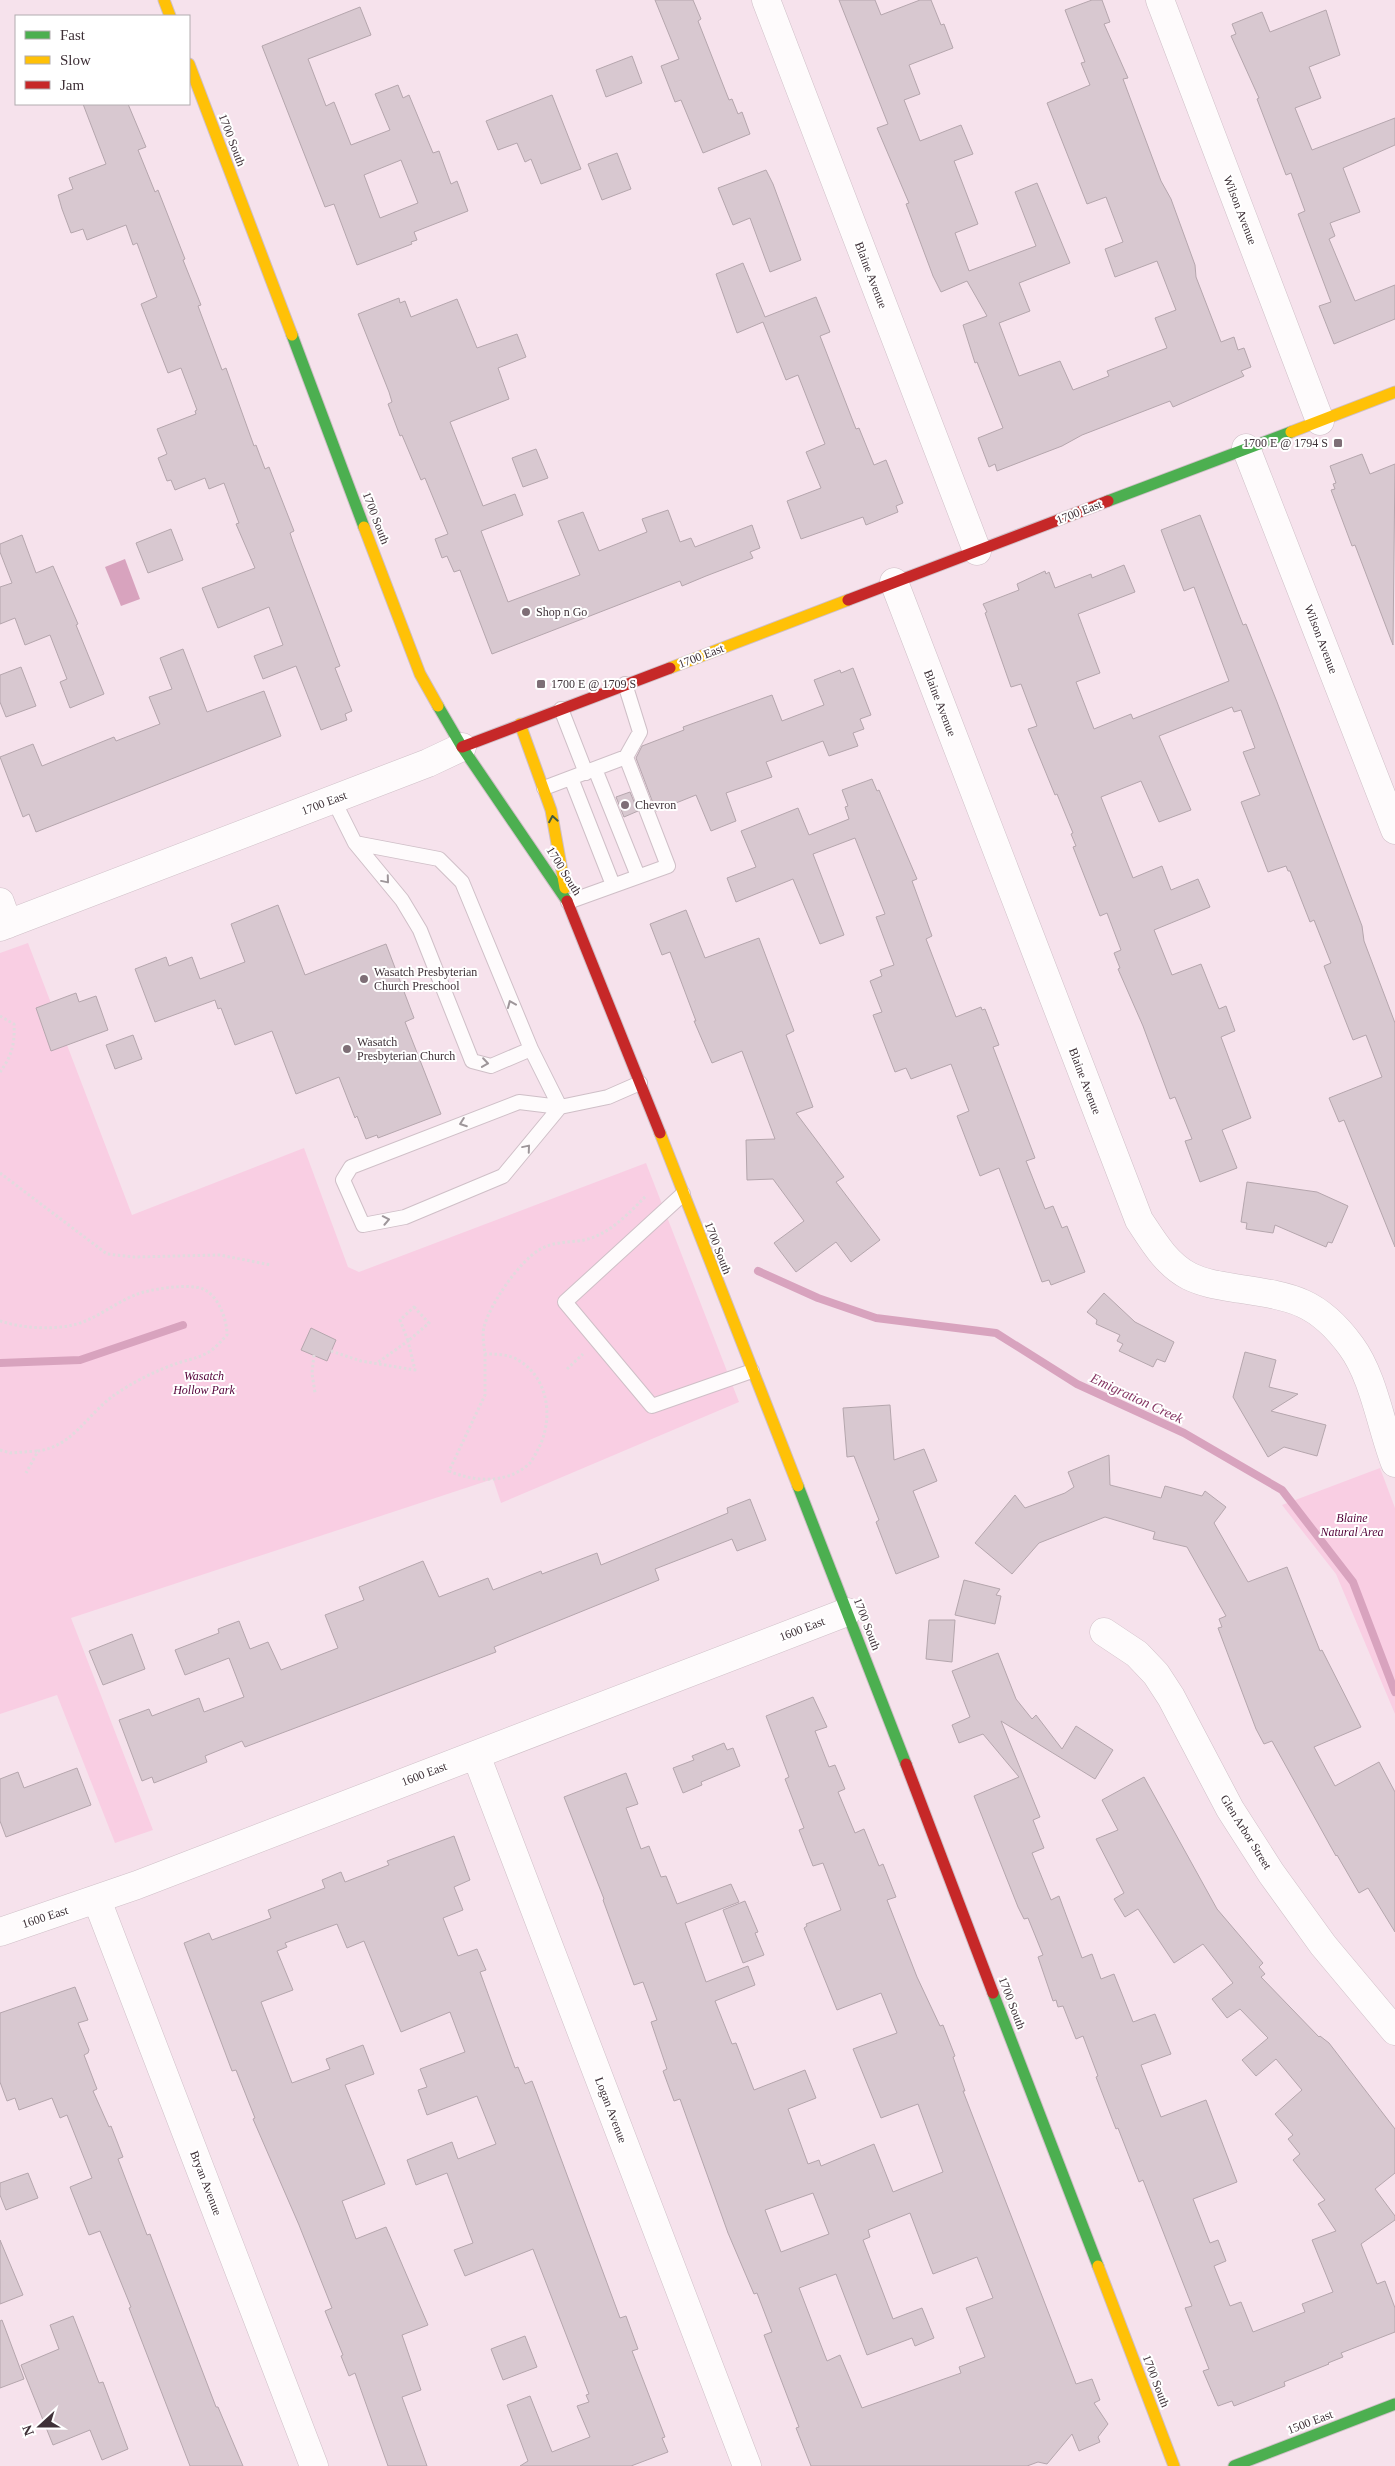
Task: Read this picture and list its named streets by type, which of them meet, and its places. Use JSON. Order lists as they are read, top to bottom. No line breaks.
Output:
{"streets":{"street":["1700 South","Wilson Avenue","Blaine Avenue","1700 East","1600 East","Glen Arbor Street","Logan Avenue","Bryan Avenue","1500 East"]},"crossings":[["1700 South","1700 East"],["1700 South","1600 East"],["Wilson Avenue","1700 East"],["Blaine Avenue","1700 East"],["1600 East","Logan Avenue"],["1600 East","Bryan Avenue"]],"water":["Emigration Creek"],"parks":["Wasatch Hollow Park","Blaine Natural Area"],"places":{"transit":["1700 E @ 1794 S","1700 E @ 1709 S"],"other":["Shop n Go","Chevron","Wasatch Presbyterian Church Preschool","Wasatch Presbyterian Church"]},"legend":["Fast","Slow","Jam"],"north":"left"}
